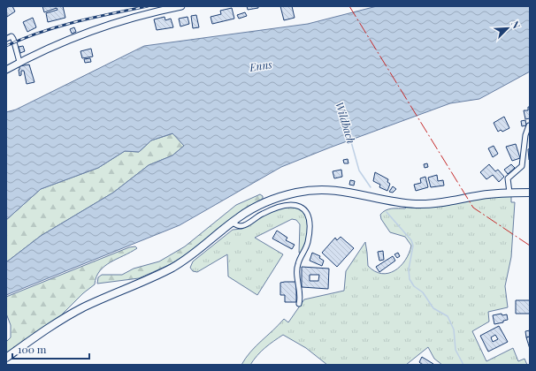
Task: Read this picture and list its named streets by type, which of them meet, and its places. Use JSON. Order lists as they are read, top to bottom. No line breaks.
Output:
{"water":["Enns","Wildbach"],"scale_bar":"100 m","north":"top right"}
